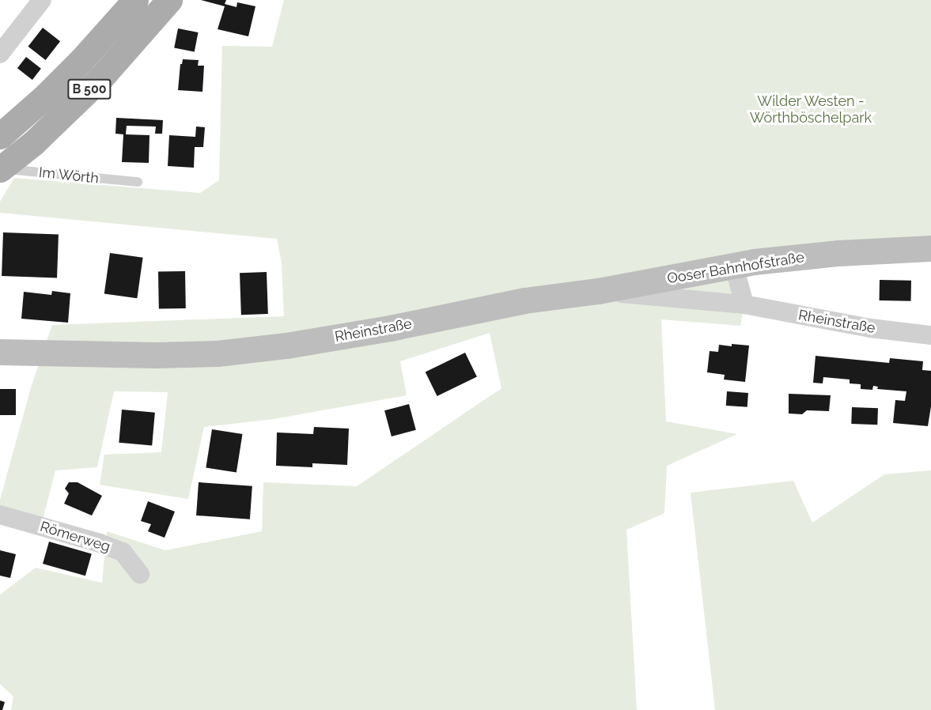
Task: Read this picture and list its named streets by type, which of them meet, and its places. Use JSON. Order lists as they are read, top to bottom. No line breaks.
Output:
{"streets":{"main road":["B 500"],"street":["Ooser Bahnhofstraße","Rheinstraße","Römerweg"],"lane":["Im Wörth"]},"crossings":[["B 500","Im Wörth"],["Ooser Bahnhofstraße","Rheinstraße"]],"parks":["Wilder Westen - Wörthböschelpark"]}
